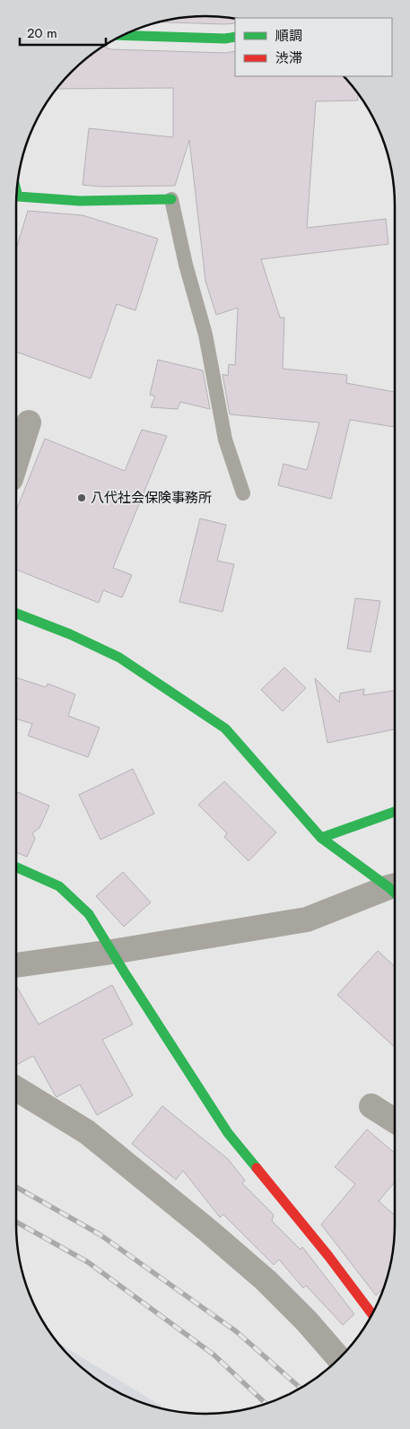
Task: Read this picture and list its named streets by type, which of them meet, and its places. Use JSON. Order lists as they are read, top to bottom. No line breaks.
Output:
{"places":["八代社会保険事務所"],"legend":["順調","渋滞"],"scale_bar":"20 m"}
